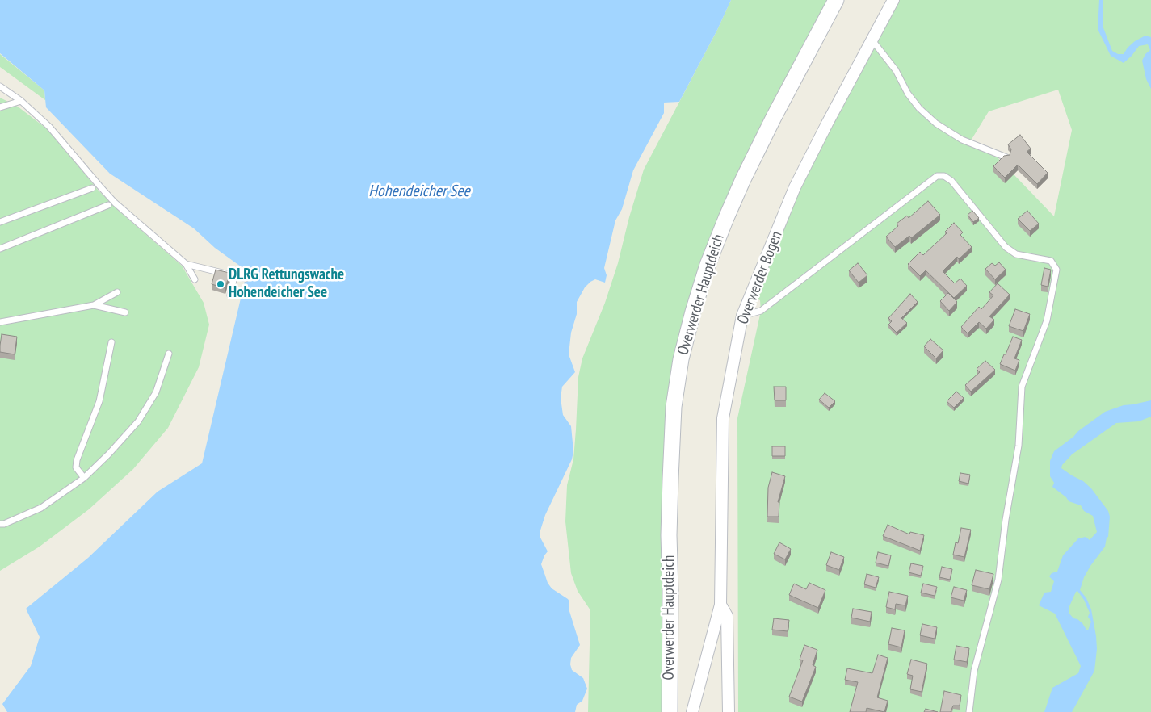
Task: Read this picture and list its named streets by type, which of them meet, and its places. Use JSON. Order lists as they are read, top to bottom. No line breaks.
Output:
{"streets":{"street":["Overwerder Bogen","Overwerder Hauptdeich"]},"water":["Hohendeicher See"],"places":["DLRG Rettungswache Hohendeicher See"]}
